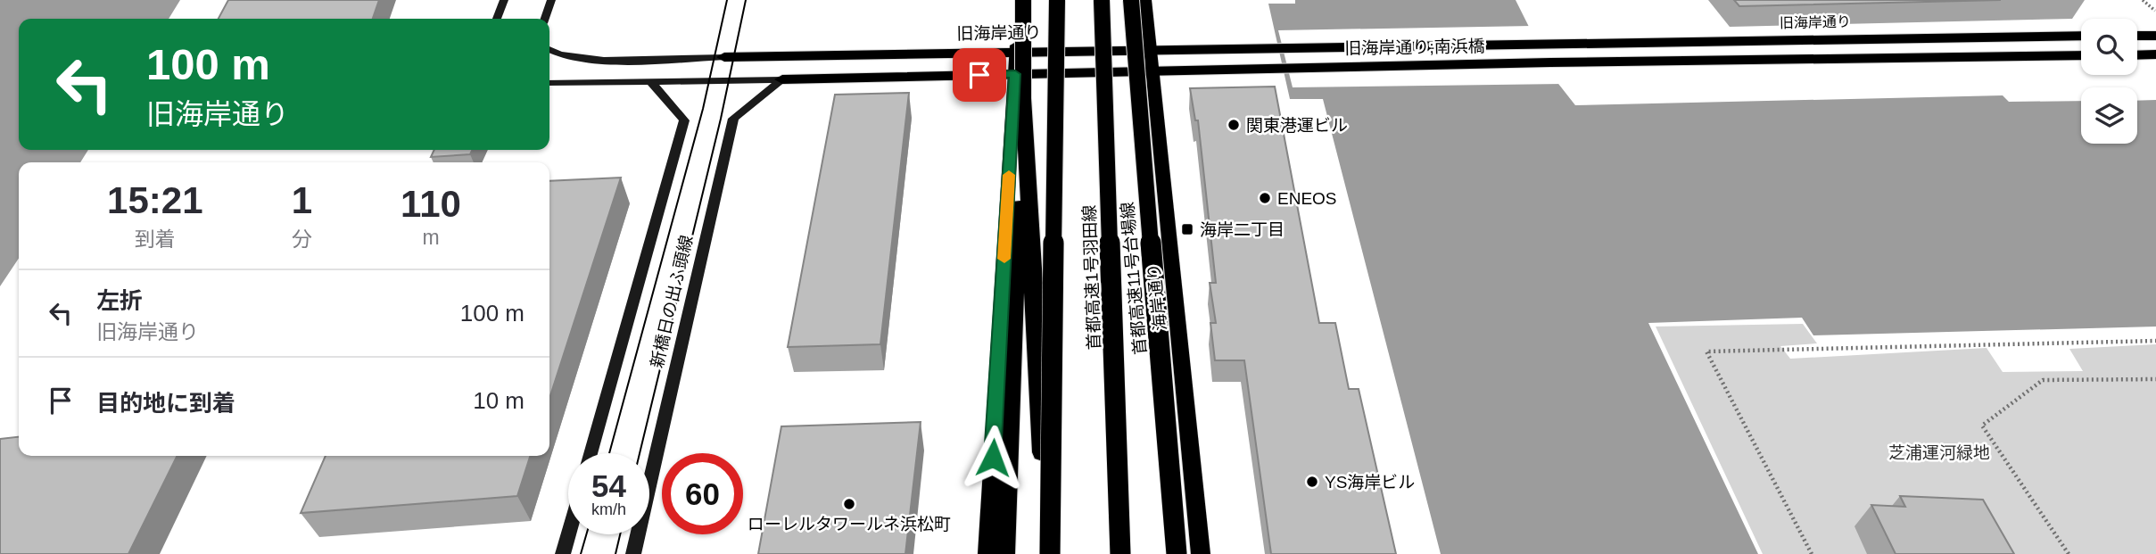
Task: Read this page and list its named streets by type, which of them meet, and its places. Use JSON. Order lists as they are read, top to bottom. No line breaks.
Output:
{"streets":{"highway":["旧海岸通り","旧海岸通り;南浜橋","首都高速1号羽田線","首都高速11号台場線"],"main road":["海岸通り","新橋日の出ふ頭線"]},"crossings":[["旧海岸通り","旧海岸通り;南浜橋"],["旧海岸通り","海岸通り"],["旧海岸通り;南浜橋","海岸通り"]],"parks":["芝浦運河緑地"],"places":{"other":["関東港運ビル","ENEOS","YS海岸ビル","ローレルタワールネ浜松町"],"transit":["海岸二丁目"]},"page":{"turn":["100 m","旧海岸通り"],"eta":["15:21","到着","1","分","110","m"],"list":[{"name":"左折","note":"旧海岸通り","value":"100 m"},{"name":"目的地に到着","value":"10 m"}],"speed":"54 km/h","limit":"60"}}
